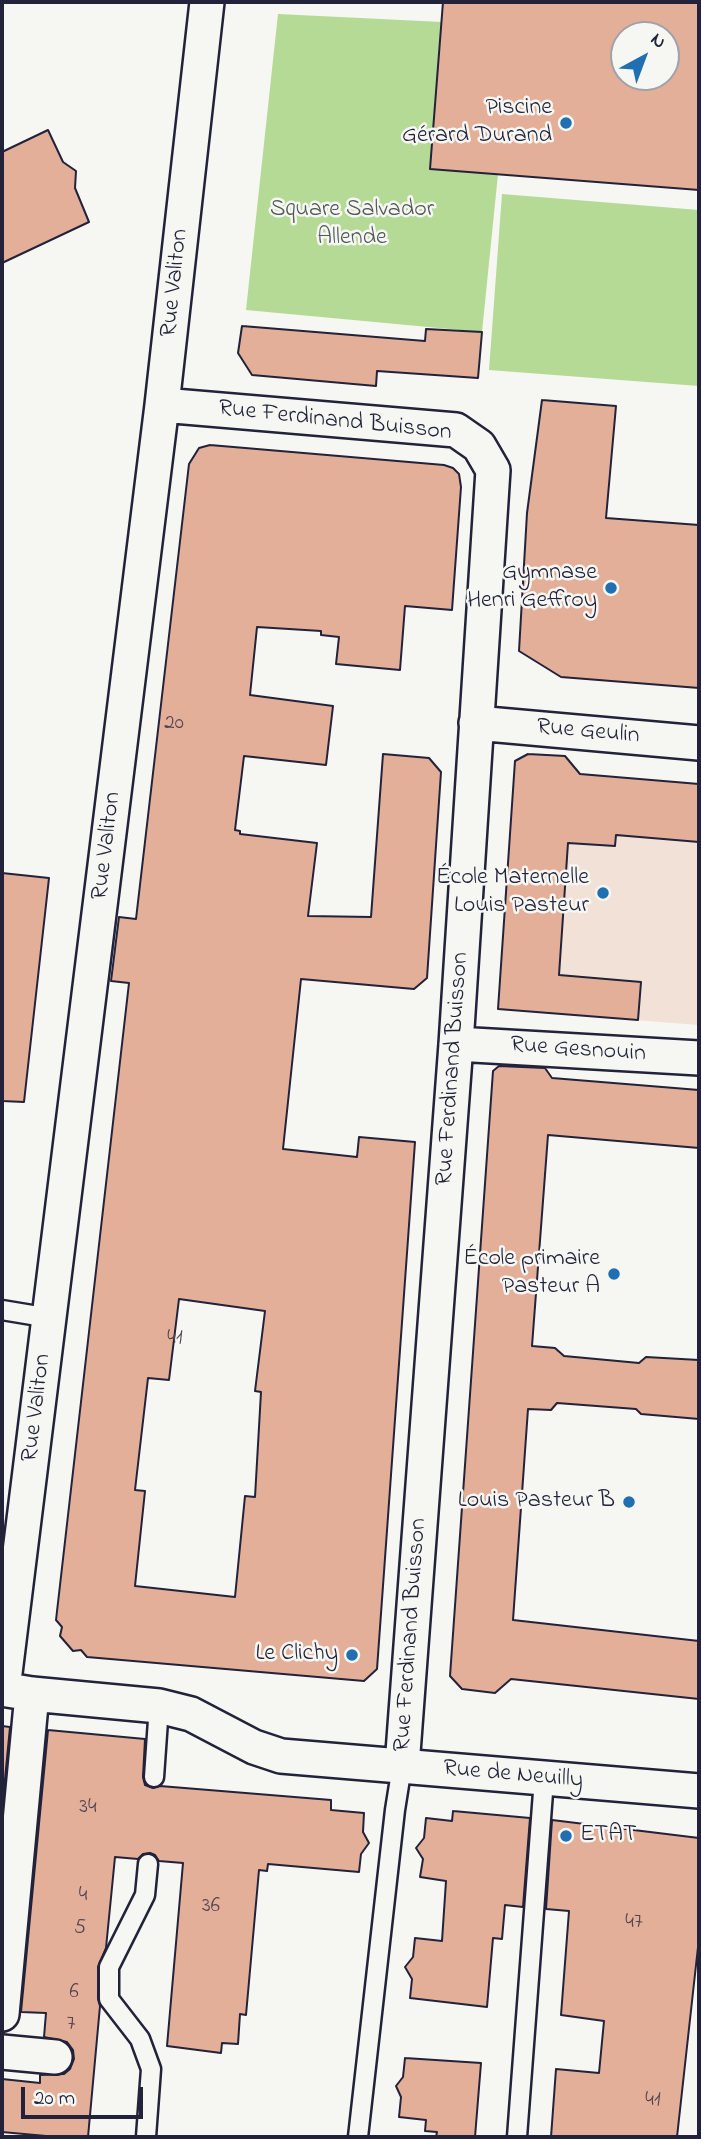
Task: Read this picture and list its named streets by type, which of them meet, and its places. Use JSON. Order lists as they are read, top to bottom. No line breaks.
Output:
{"streets":{"street":["Rue Valiton","Rue Ferdinand Buisson","Rue Geulin","Rue Gesnouin","Rue de Neuilly"]},"crossings":[["Rue Valiton","Rue Ferdinand Buisson"],["Rue Valiton","Rue de Neuilly"],["Rue Ferdinand Buisson","Rue Geulin"],["Rue Ferdinand Buisson","Rue Gesnouin"],["Rue Ferdinand Buisson","Rue de Neuilly"]],"parks":["Square Salvador Allende"],"places":["Piscine Gérard Durand","Gymnase Henri Geffroy","École Maternelle Louis Pasteur","École primaire Pasteur A","Louis Pasteur B","Le Clichy","ETAT"],"house_numbers":["20","41","34","4","36","47","5","6","7","41"],"scale_bar":"20 m","north":"top right"}
